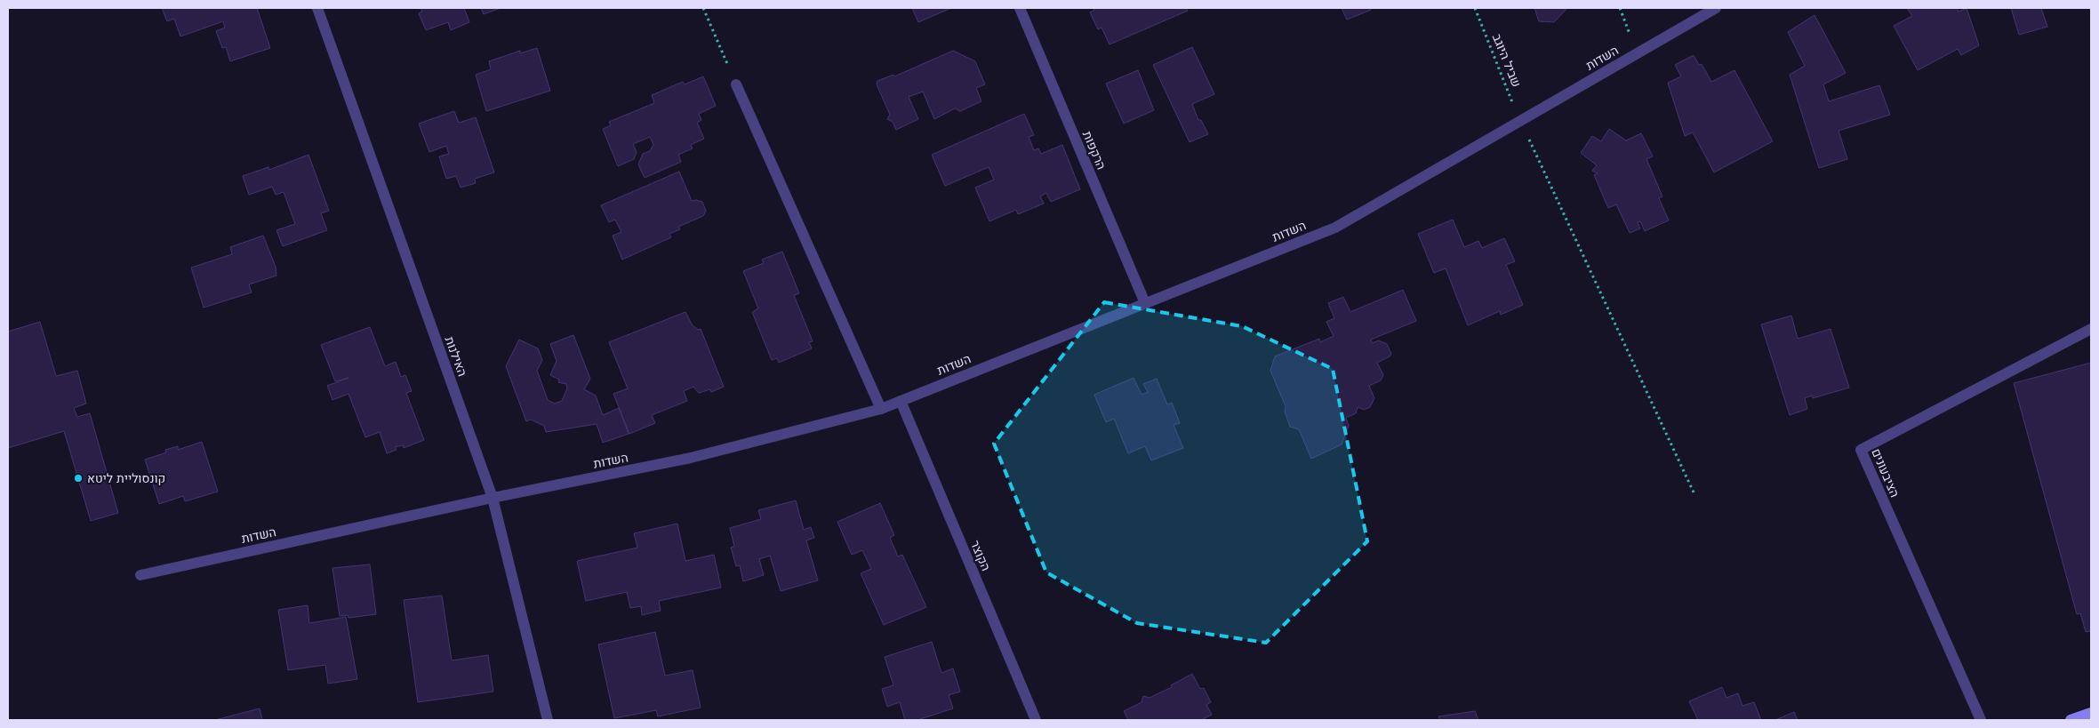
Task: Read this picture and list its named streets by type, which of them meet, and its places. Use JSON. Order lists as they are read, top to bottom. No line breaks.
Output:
{"streets":{"street":["השדות","הרקפות","האילנות","הציבעונים","הקוצר"],"path":["שביל היוגב"]},"crossings":[["השדות","שביל היוגב"],["השדות","הרקפות"],["השדות","האילנות"],["השדות","הקוצר"]],"places":["קונסוליית ליטא"]}
